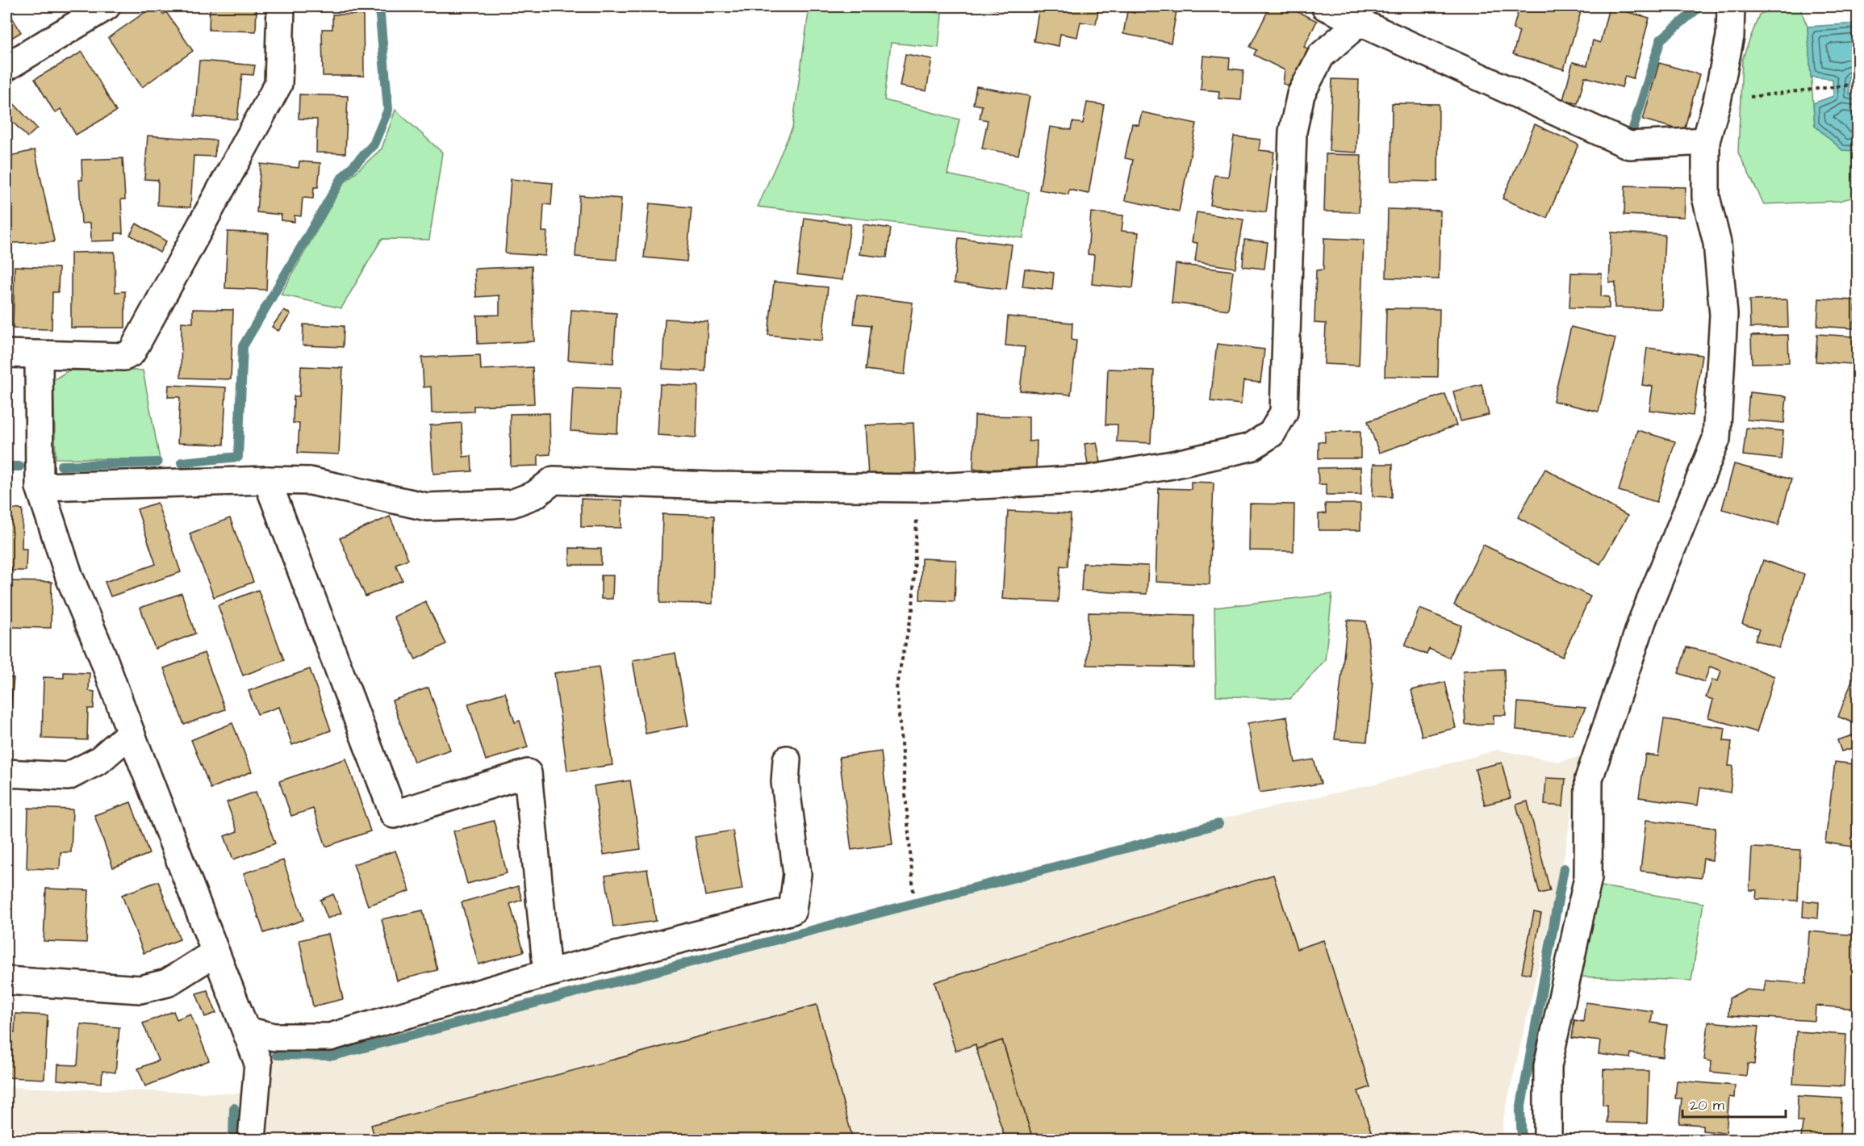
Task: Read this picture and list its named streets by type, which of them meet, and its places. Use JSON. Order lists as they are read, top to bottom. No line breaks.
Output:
{"scale_bar":"20 m"}
